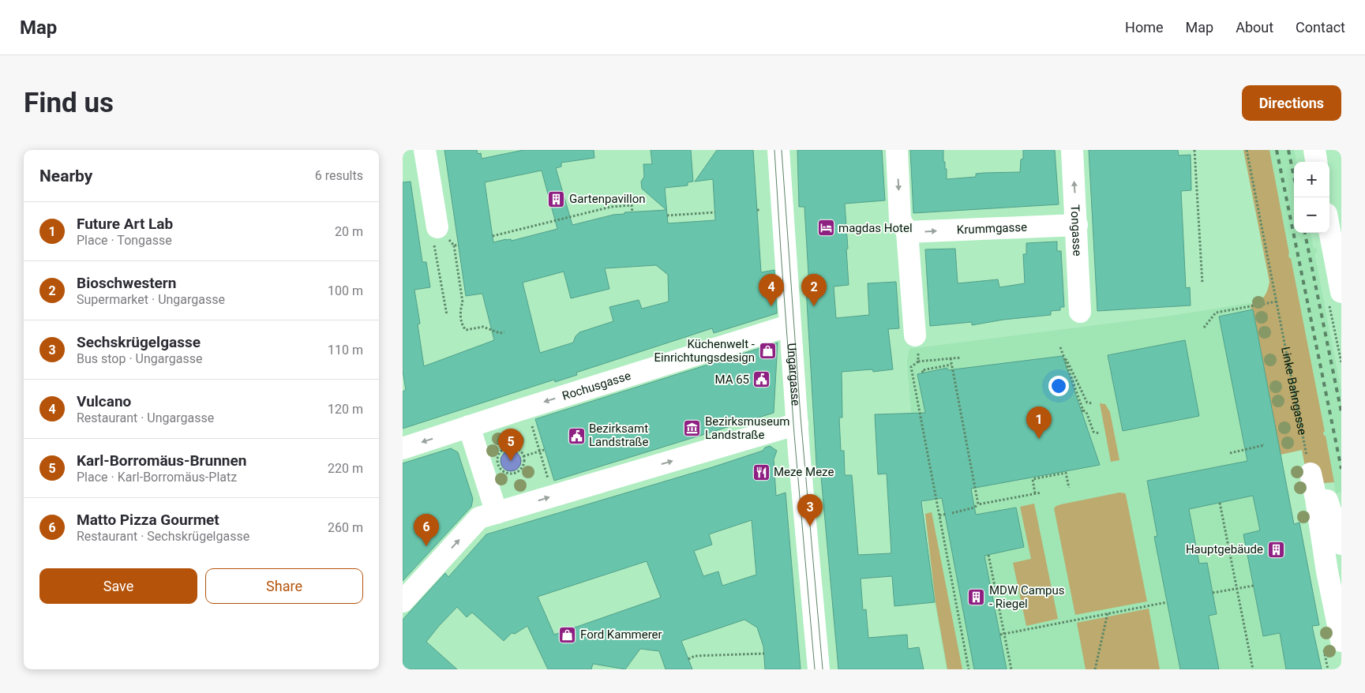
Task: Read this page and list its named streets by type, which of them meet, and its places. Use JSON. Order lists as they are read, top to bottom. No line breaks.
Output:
{"streets":{"street":["Krummgasse","Tongasse","Ungargasse","Rochusgasse"],"path":["Linke Bahngasse"]},"crossings":[["Krummgasse","Tongasse"],["Ungargasse","Rochusgasse"]],"one_way":["Krummgasse"],"places":{"building":["Gartenpavillon","Hauptgebäude","MDW Campus - Riegel"],"hotel":["magdas Hotel"],"shop":["Küchenwelt - Einrichtungsdesign","Ford Kammerer"],"public building":["MA 65","Bezirksamt Landstraße"],"museum":["Bezirksmuseum Landstraße"],"restaurant":["Meze Meze"]},"page":{"header":"Map","nav":["Home","Map","About","Contact"],"buttons":["Directions",["Save","Share"]],"title":"Find us","heading":["Nearby","6 results"],"map_buttons":["+","−"],"list":[{"mark":"1","name":"Future Art Lab","note":"Place · Tongasse","value":"20 m"},{"mark":"2","name":"Bioschwestern","note":"Supermarket · Ungargasse","value":"100 m"},{"mark":"3","name":"Sechskrügelgasse","note":"Bus stop · Ungargasse","value":"110 m"},{"mark":"4","name":"Vulcano","note":"Restaurant · Ungargasse","value":"120 m"},{"mark":"5","name":"Karl-Borromäus-Brunnen","note":"Place · Karl-Borromäus-Platz","value":"220 m"},{"mark":"6","name":"Matto Pizza Gourmet","note":"Restaurant · Sechskrügelgasse","value":"260 m"}],"pins":["2","4","1","5","3","6"]}}
